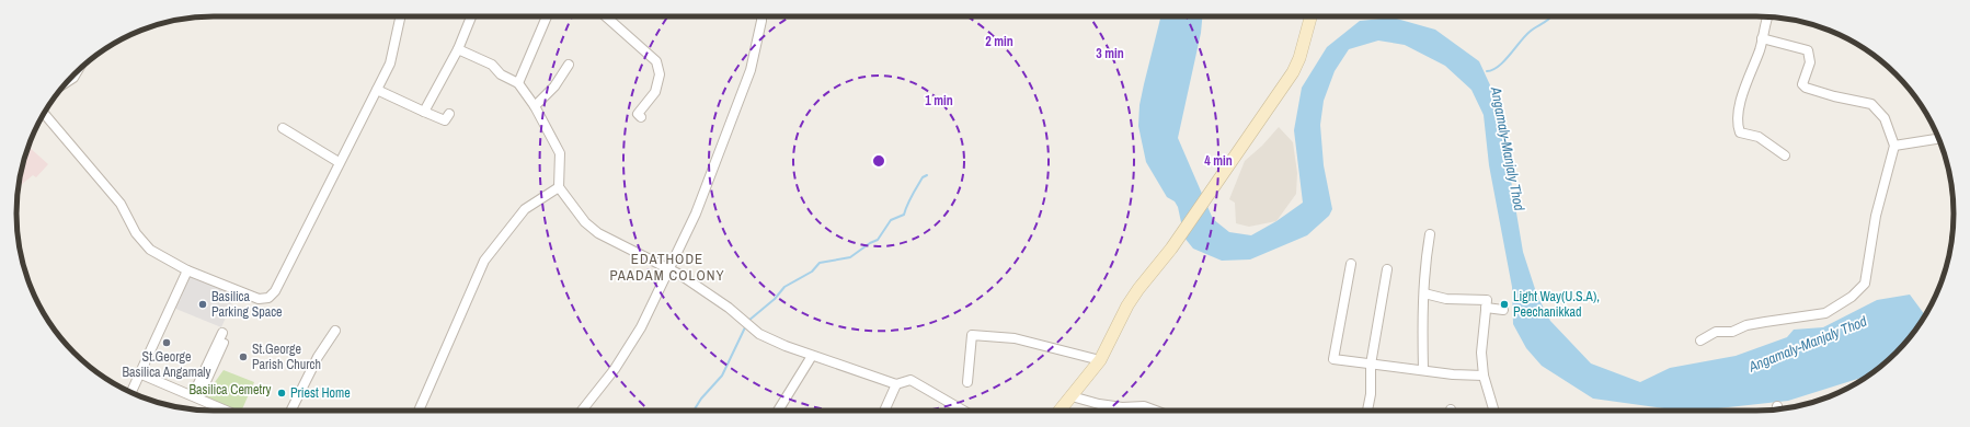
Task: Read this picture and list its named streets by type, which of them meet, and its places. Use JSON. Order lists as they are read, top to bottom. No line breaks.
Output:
{"districts":["EDATHODE PAADAM COLONY"],"water":["Angamaly-Manjaly Thod"],"parks":["Basilica Cemetry"],"places":["Basilica Parking Space","Light Way(U.S.A), Peechanikkad","St.George Basilica Angamaly","St.George Parish Church","Priest Home"],"rings":["2 min","3 min","1 min","4 min"]}
